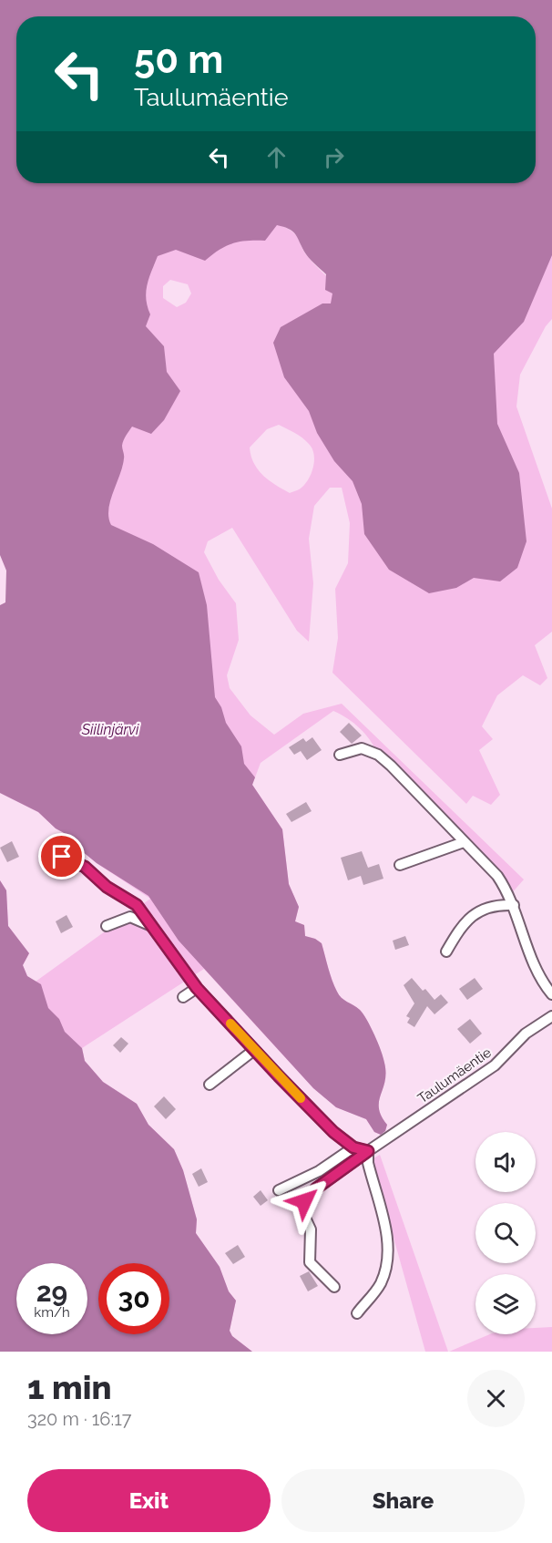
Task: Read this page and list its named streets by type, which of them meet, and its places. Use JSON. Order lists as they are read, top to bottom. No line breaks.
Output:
{"streets":{"street":["Taulumäentie"]},"water":["Siilinjärvi"],"page":{"turn":["50 m","Taulumäentie"],"speed":"29 km/h","limit":"30","heading":["1 min","320 m · 16:17"],"buttons":["Exit","Share"]}}
